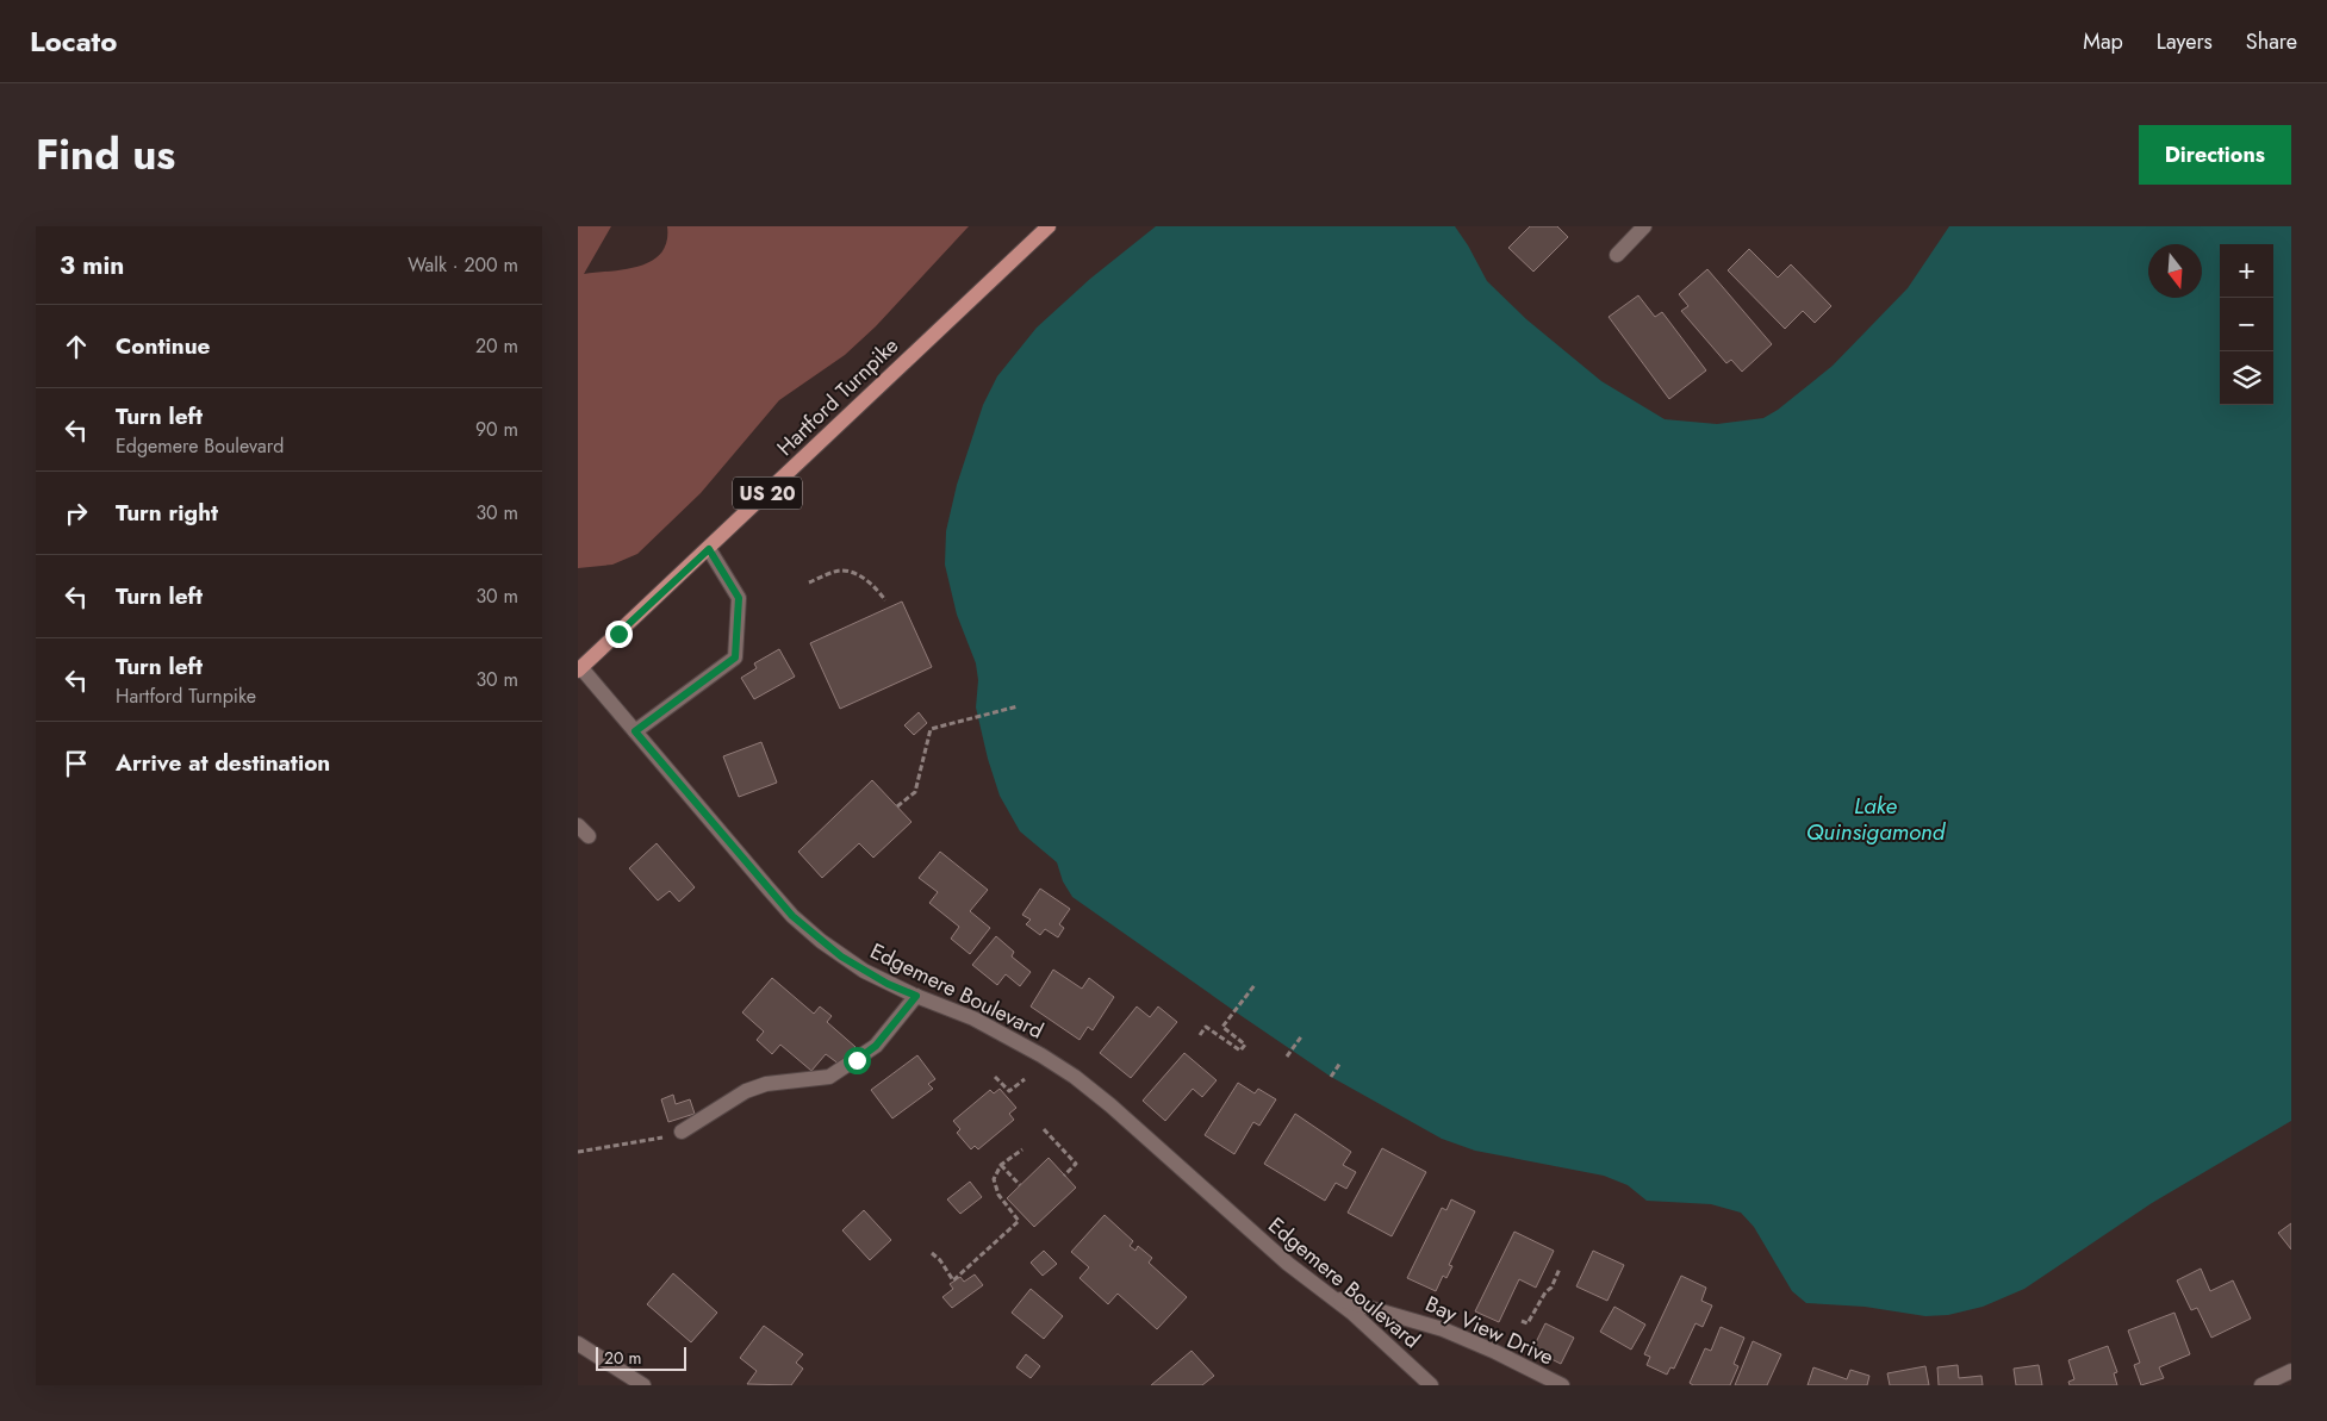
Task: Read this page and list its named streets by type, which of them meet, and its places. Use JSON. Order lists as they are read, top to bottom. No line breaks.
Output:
{"streets":{"main road":["Hartford Turnpike","US 20"],"street":["Edgemere Boulevard","Bay View Drive"]},"crossings":[["Hartford Turnpike","Edgemere Boulevard"],["Edgemere Boulevard","Bay View Drive"]],"water":["Lake Quinsigamond"],"scale_bar":"20 m","north":"bottom","page":{"header":"Locato","nav":["Map","Layers","Share"],"title":"Find us","buttons":"Directions","heading":["3 min","Walk · 200 m"],"map_buttons":["+","−"],"list":[["Continue","20 m"],["Turn left","Edgemere Boulevard","90 m"],["Turn right","30 m"],["Turn left","30 m"],["Turn left","Hartford Turnpike","30 m"],"Arrive at destination"],"scale":"20 m"}}
